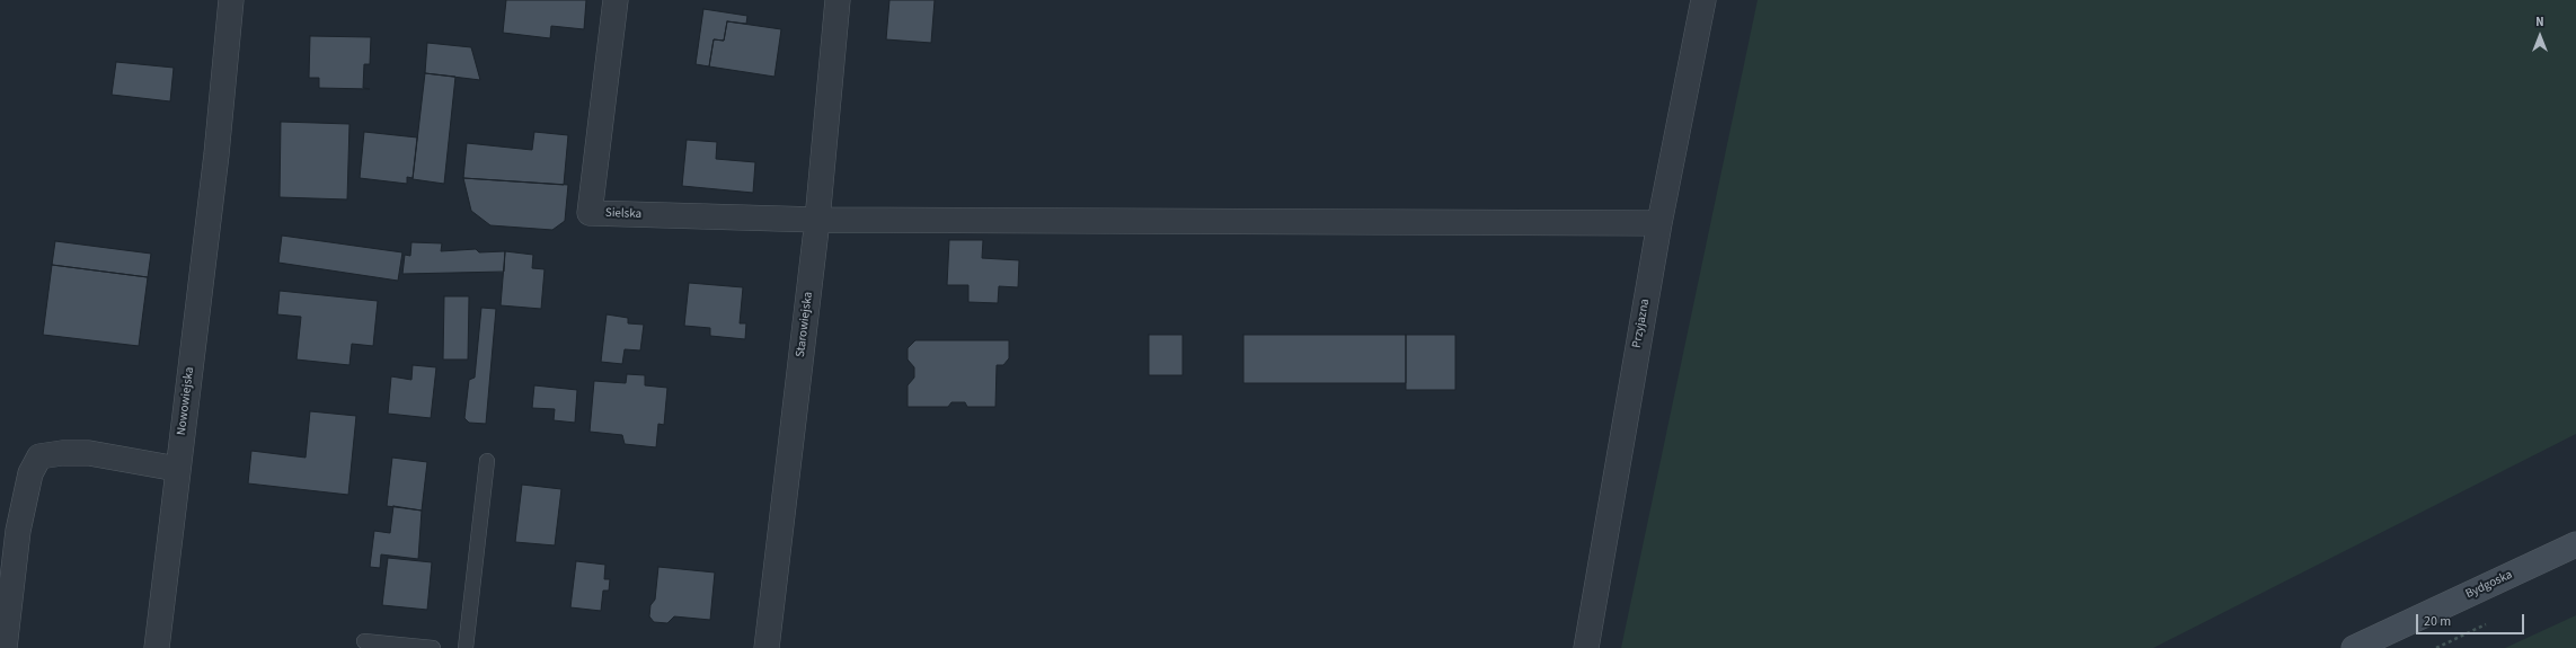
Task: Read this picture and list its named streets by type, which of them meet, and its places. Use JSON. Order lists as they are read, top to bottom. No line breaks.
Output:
{"streets":{"main road":["Bydgoska"],"street":["Sielska","Przyjazna","Starowiejska","Nowowiejska"]},"crossings":[["Sielska","Starowiejska"]],"scale_bar":"20 m","north":"top"}
